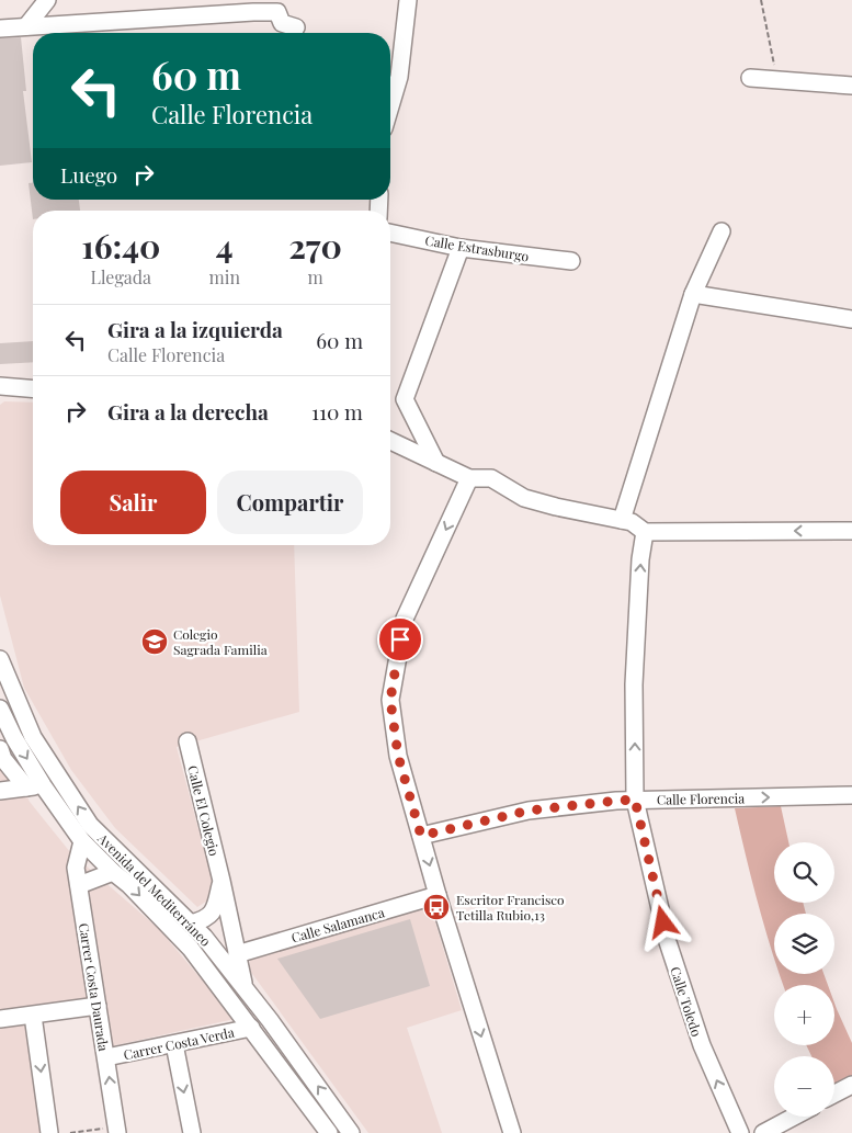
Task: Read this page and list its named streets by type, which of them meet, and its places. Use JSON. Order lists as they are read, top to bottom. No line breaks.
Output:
{"streets":{"street":["Calle Estrasburgo","Calle Florencia","Calle El Colegio","Avenida del Mediterráneo","Calle Salamanca","Carrer Costa Daurada","Calle Toledo","Carrer Costa Verda"]},"crossings":[["Calle Florencia","Calle Toledo"],["Calle El Colegio","Avenida del Mediterráneo"],["Calle El Colegio","Calle Salamanca"],["Avenida del Mediterráneo","Carrer Costa Daurada"],["Avenida del Mediterráneo","Carrer Costa Verda"],["Carrer Costa Daurada","Carrer Costa Verda"]],"one_way":["Calle Florencia","Calle Toledo"],"places":{"school or university":["Colegio Sagrada Familia"],"bus stop":["Escritor Francisco Tetilla Rubio,13"]},"page":{"turn":["60 m","Calle Florencia"],"then":"Luego","eta":["16:40","Llegada","4","min","270","m"],"list":[{"name":"Gira a la izquierda","note":"Calle Florencia","value":"60 m"},{"name":"Gira a la derecha","value":"110 m"}],"buttons":["Salir","Compartir"],"map_buttons":["+","−"]}}
